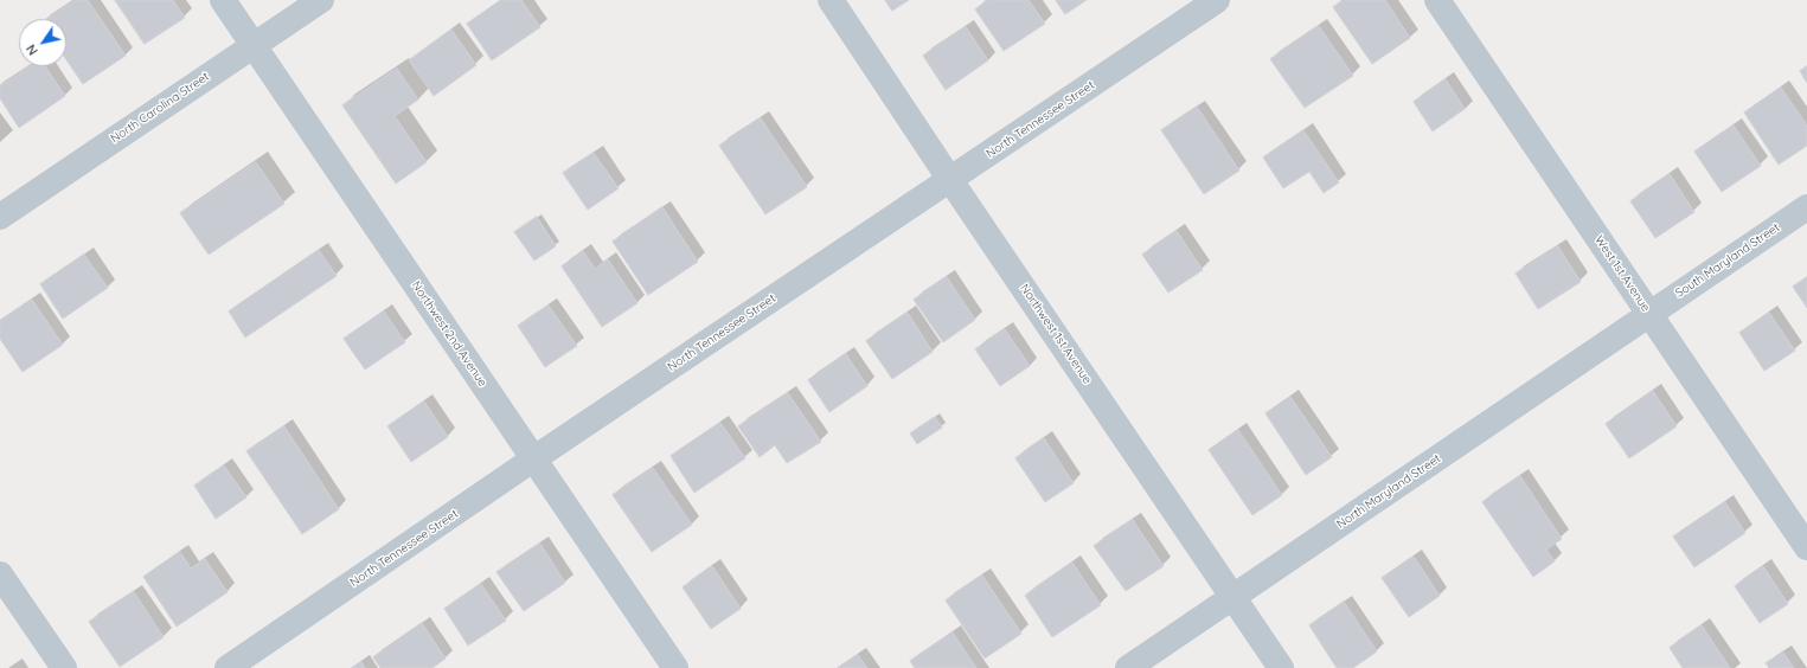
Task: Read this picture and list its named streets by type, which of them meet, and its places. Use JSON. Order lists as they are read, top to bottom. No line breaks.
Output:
{"streets":{"street":["North Carolina Street","North Tennessee Street","South Maryland Street","West 1st Avenue","Northwest 2nd Avenue","Northwest 1st Avenue","North Maryland Street"]},"crossings":[["North Carolina Street","Northwest 2nd Avenue"],["North Tennessee Street","Northwest 2nd Avenue"],["North Tennessee Street","Northwest 1st Avenue"],["South Maryland Street","West 1st Avenue"],["South Maryland Street","North Maryland Street"],["West 1st Avenue","North Maryland Street"],["Northwest 1st Avenue","North Maryland Street"]],"north":"bottom left"}
